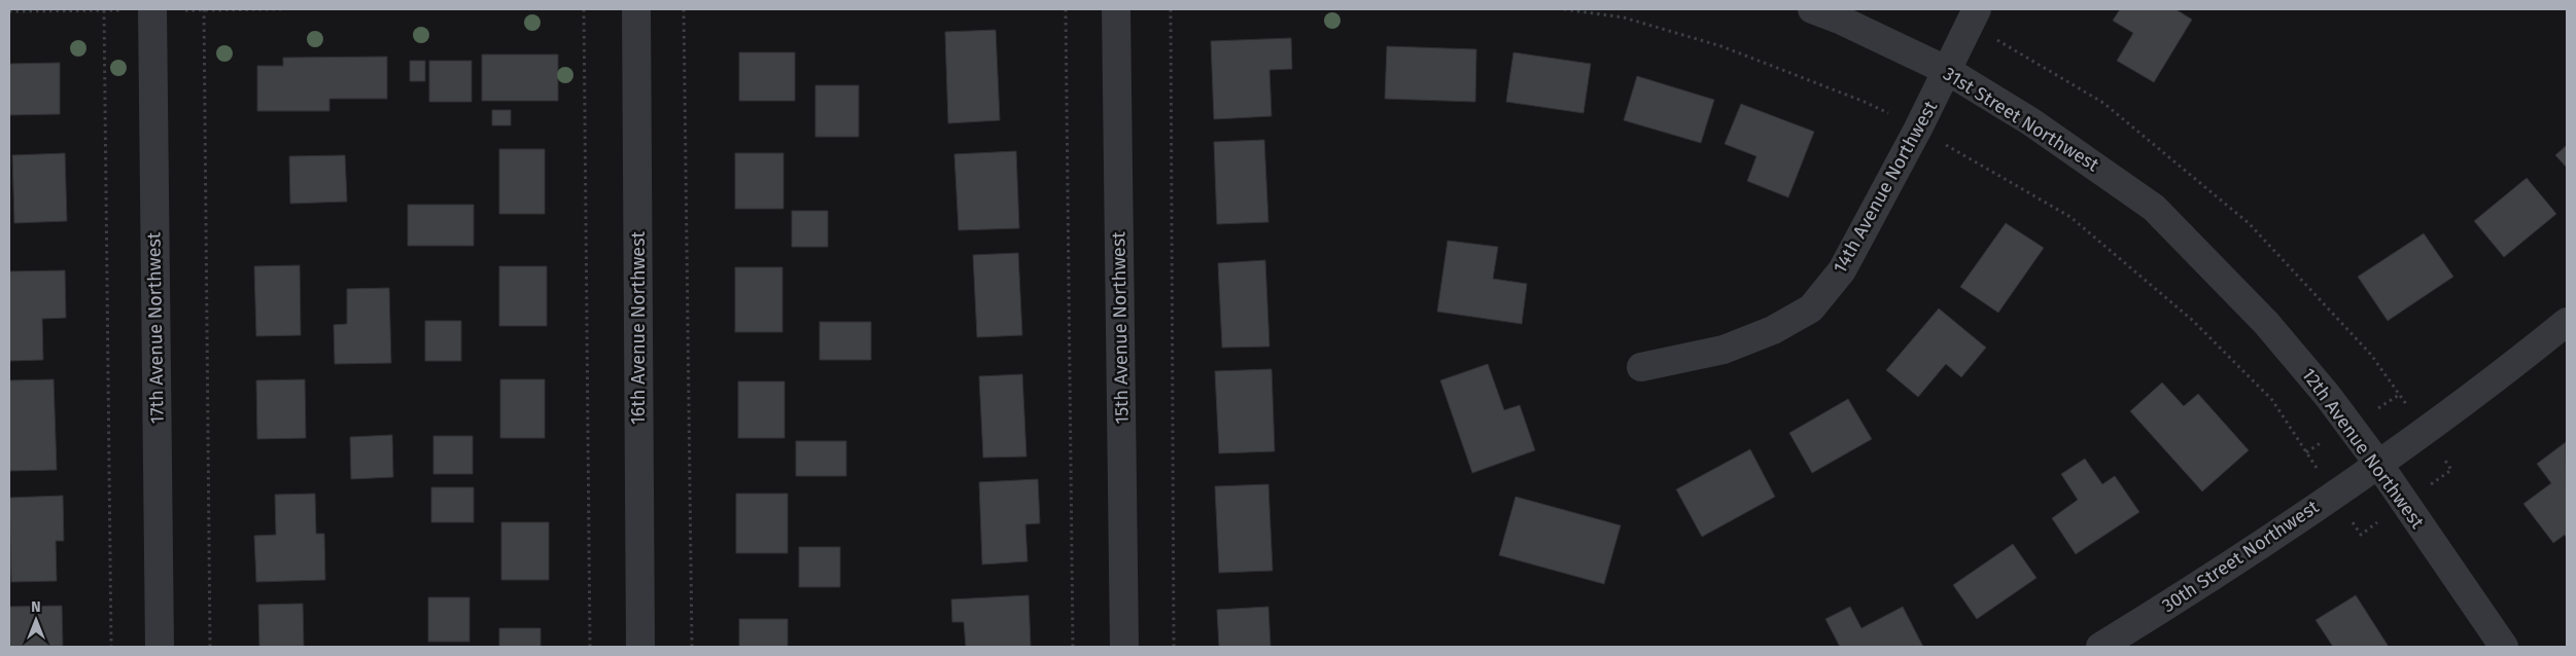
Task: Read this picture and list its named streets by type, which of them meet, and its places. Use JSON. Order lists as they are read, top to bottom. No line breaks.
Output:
{"streets":{"street":["31st Street Northwest","14th Avenue Northwest","17th Avenue Northwest","16th Avenue Northwest","15th Avenue Northwest","12th Avenue Northwest","30th Street Northwest"]},"crossings":[["31st Street Northwest","14th Avenue Northwest"],["31st Street Northwest","12th Avenue Northwest"],["12th Avenue Northwest","30th Street Northwest"]],"north":"top"}
